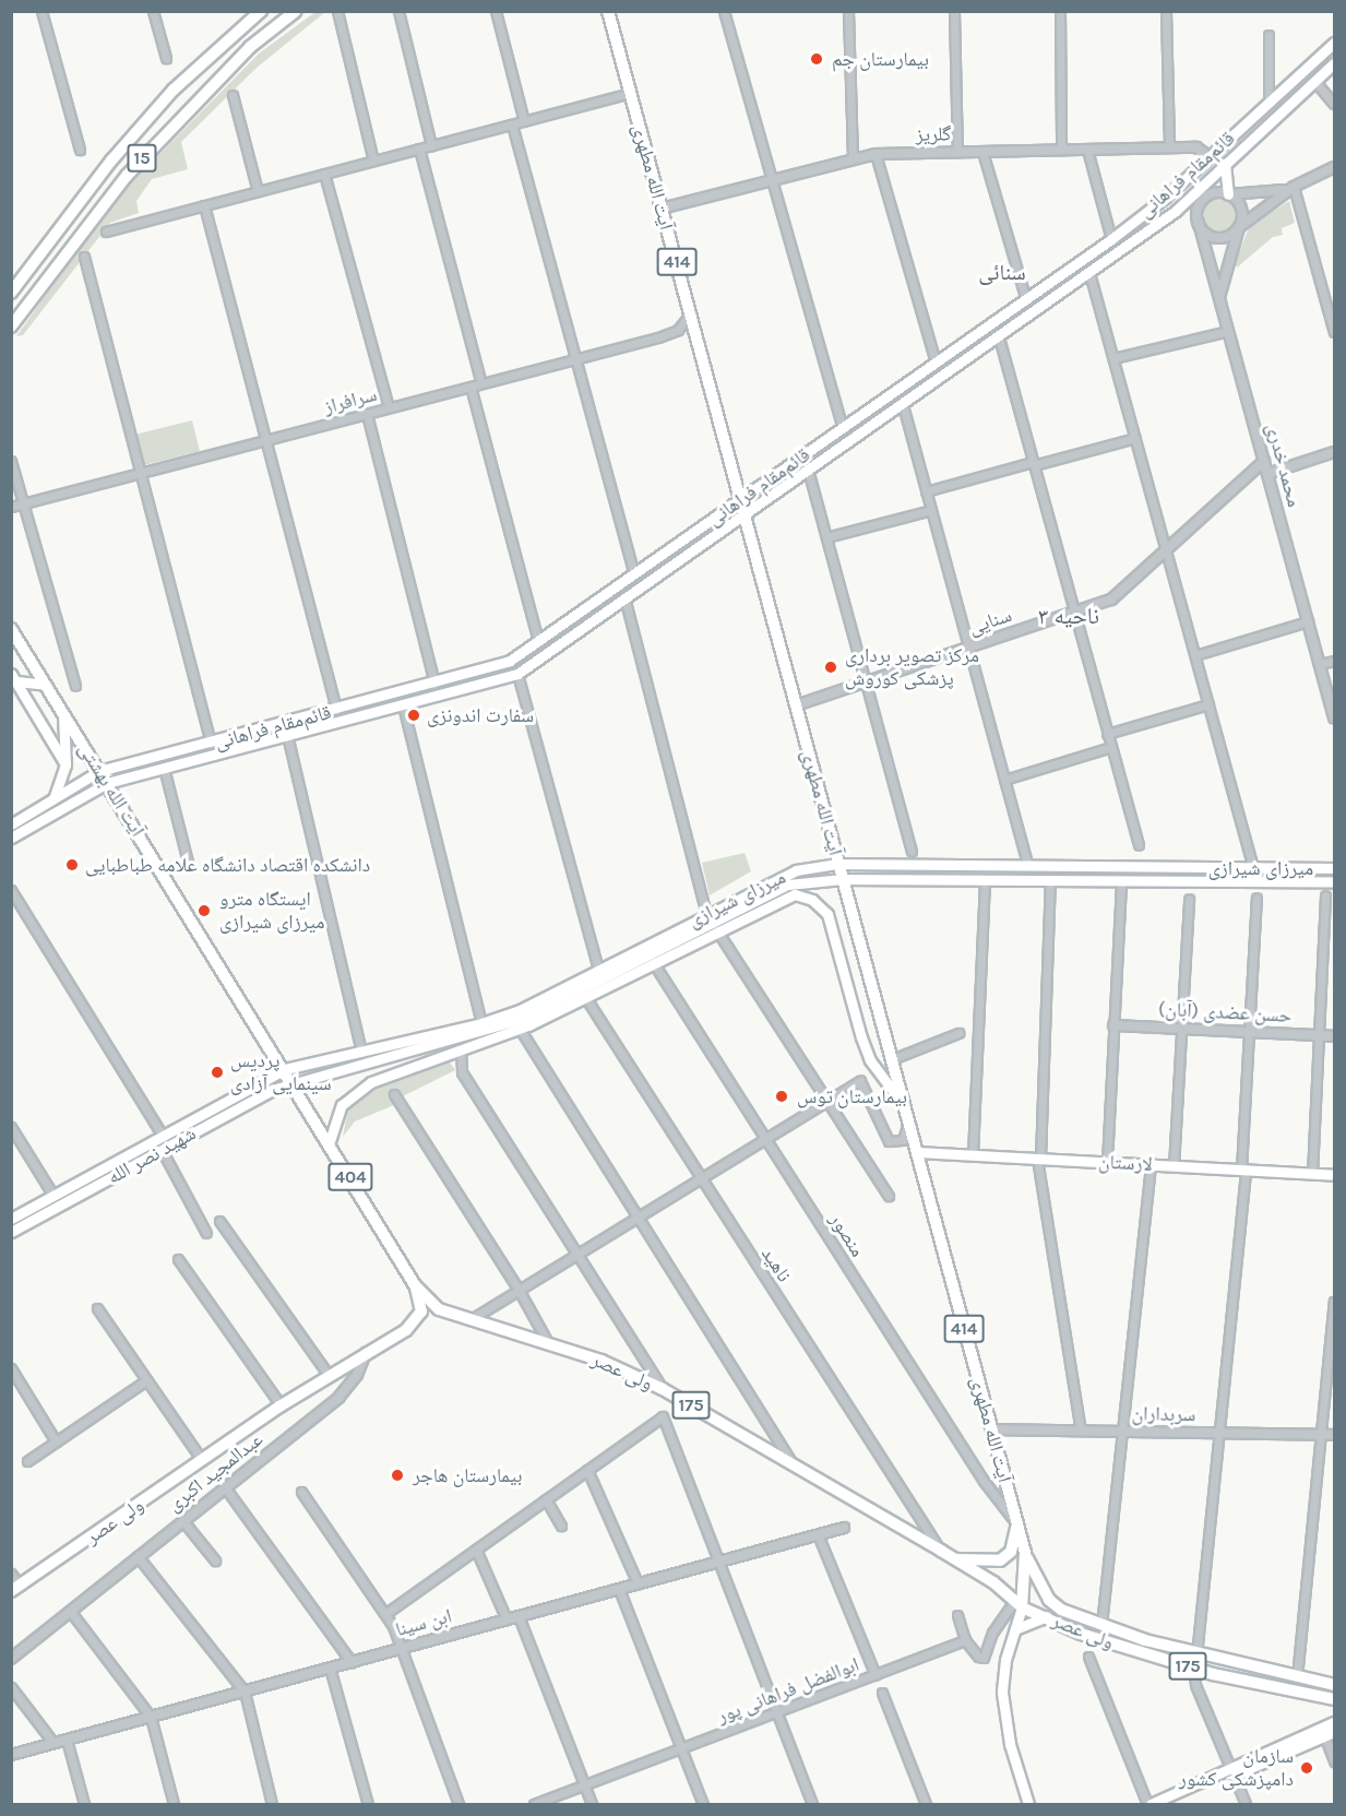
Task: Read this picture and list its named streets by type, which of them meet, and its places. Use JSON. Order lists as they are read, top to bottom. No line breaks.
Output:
{"streets":{"main road":["15","قائم‌مقام فراهانی","آیت الله مطهری","414","آیت الله بهشتی","میرزای شیرازی","شهید نصر الله","لارستان","404","ولی عصر","175"],"street":["گلریز","سرافراز","محمد خدری","سنایی","حسن عضدی (آبان)","منصور","ناهید","سربداران","عبدالمجید اکبری","ابن سینا","ابوالفضل فراهانی پور"]},"crossings":[["گلریز","قائم‌مقام فراهانی"],["گلریز","آیت الله مطهری"],["قائم‌مقام فراهانی","آیت الله مطهری"],["قائم‌مقام فراهانی","محمد خدری"],["قائم‌مقام فراهانی","آیت الله بهشتی"],["آیت الله مطهری","سرافراز"],["آیت الله مطهری","سنایی"],["آیت الله مطهری","میرزای شیرازی"],["آیت الله مطهری","لارستان"],["آیت الله مطهری","منصور"],["آیت الله مطهری","ولی عصر"],["آیت الله مطهری","سربداران"],["محمد خدری","سنایی"],["آیت الله بهشتی","میرزای شیرازی"],["آیت الله بهشتی","شهید نصر الله"],["آیت الله بهشتی","ولی عصر"],["میرزای شیرازی","شهید نصر الله"],["میرزای شیرازی","منصور"],["میرزای شیرازی","ناهید"],["ناهید","ولی عصر"],["ولی عصر","عبدالمجید اکبری"]],"districts":["سنائی","ناحیه ۳"],"places":["بیمارستان جم","مرکز تصویر برداری پزشکی کوروش","سفارت اندونزی","دانشکده اقتصاد دانشگاه علامه طباطبایی","ایستگاه مترو میرزای شیرازی","پردیس سینمایی آزادی","بیمارستان توس","بیمارستان هاجر","سازمان دامپزشکی کشور"]}
